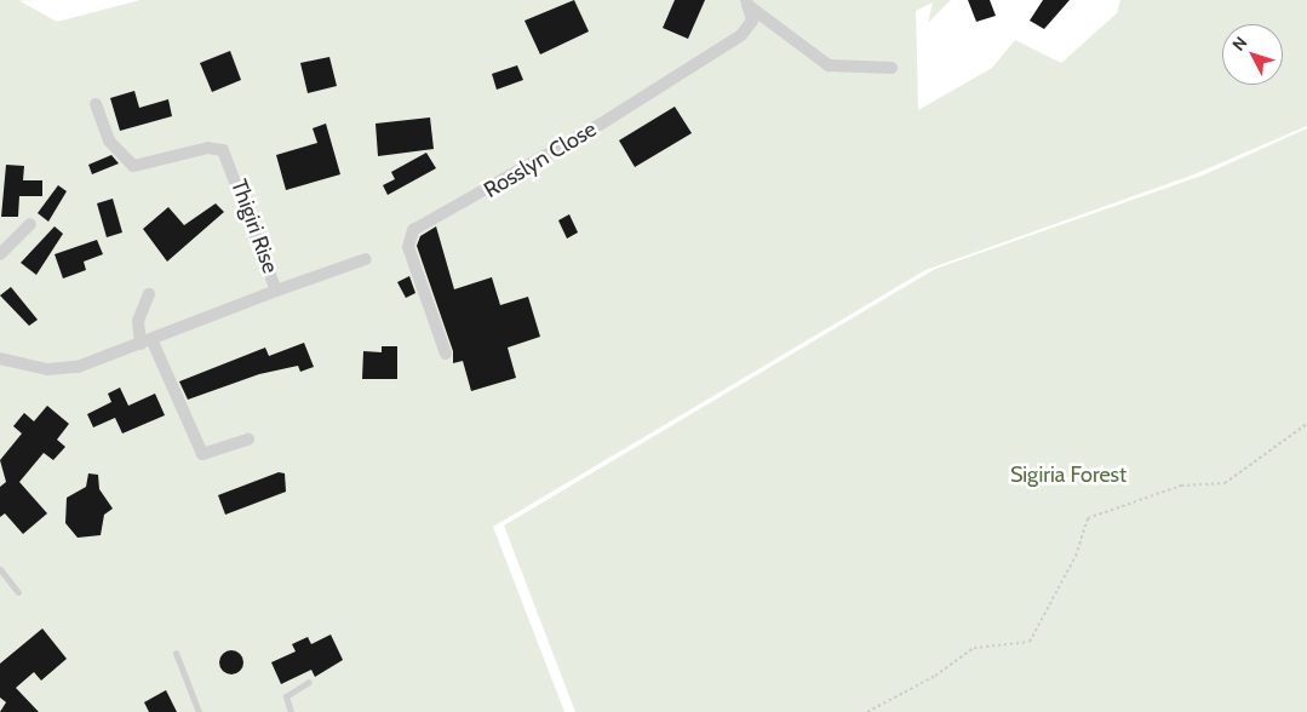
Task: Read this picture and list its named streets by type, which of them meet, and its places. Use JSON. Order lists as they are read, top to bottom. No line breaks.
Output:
{"streets":{"street":["Rosslyn Close","Thigiri Rise"]},"parks":["Sigiria Forest"],"north":"top left"}
